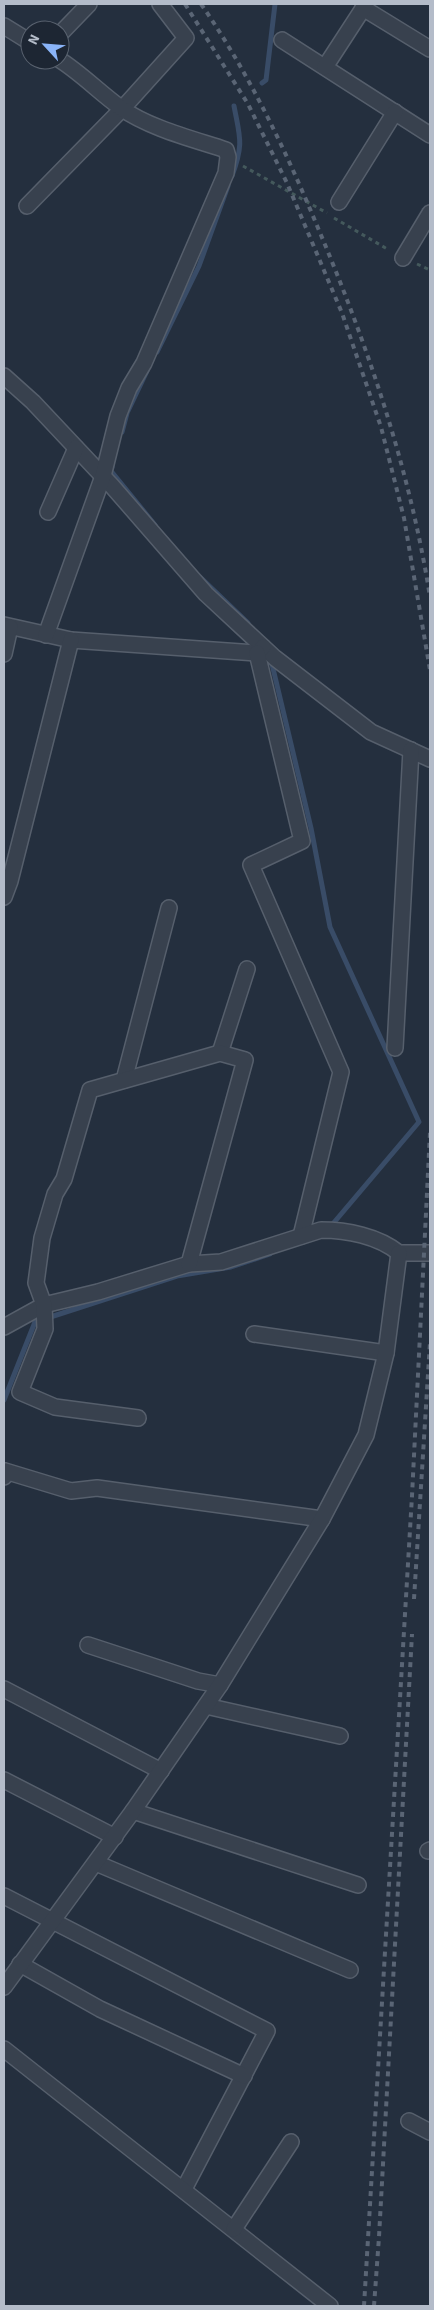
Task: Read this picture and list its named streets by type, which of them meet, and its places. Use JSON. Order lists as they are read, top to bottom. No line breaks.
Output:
{"north":"top left"}
